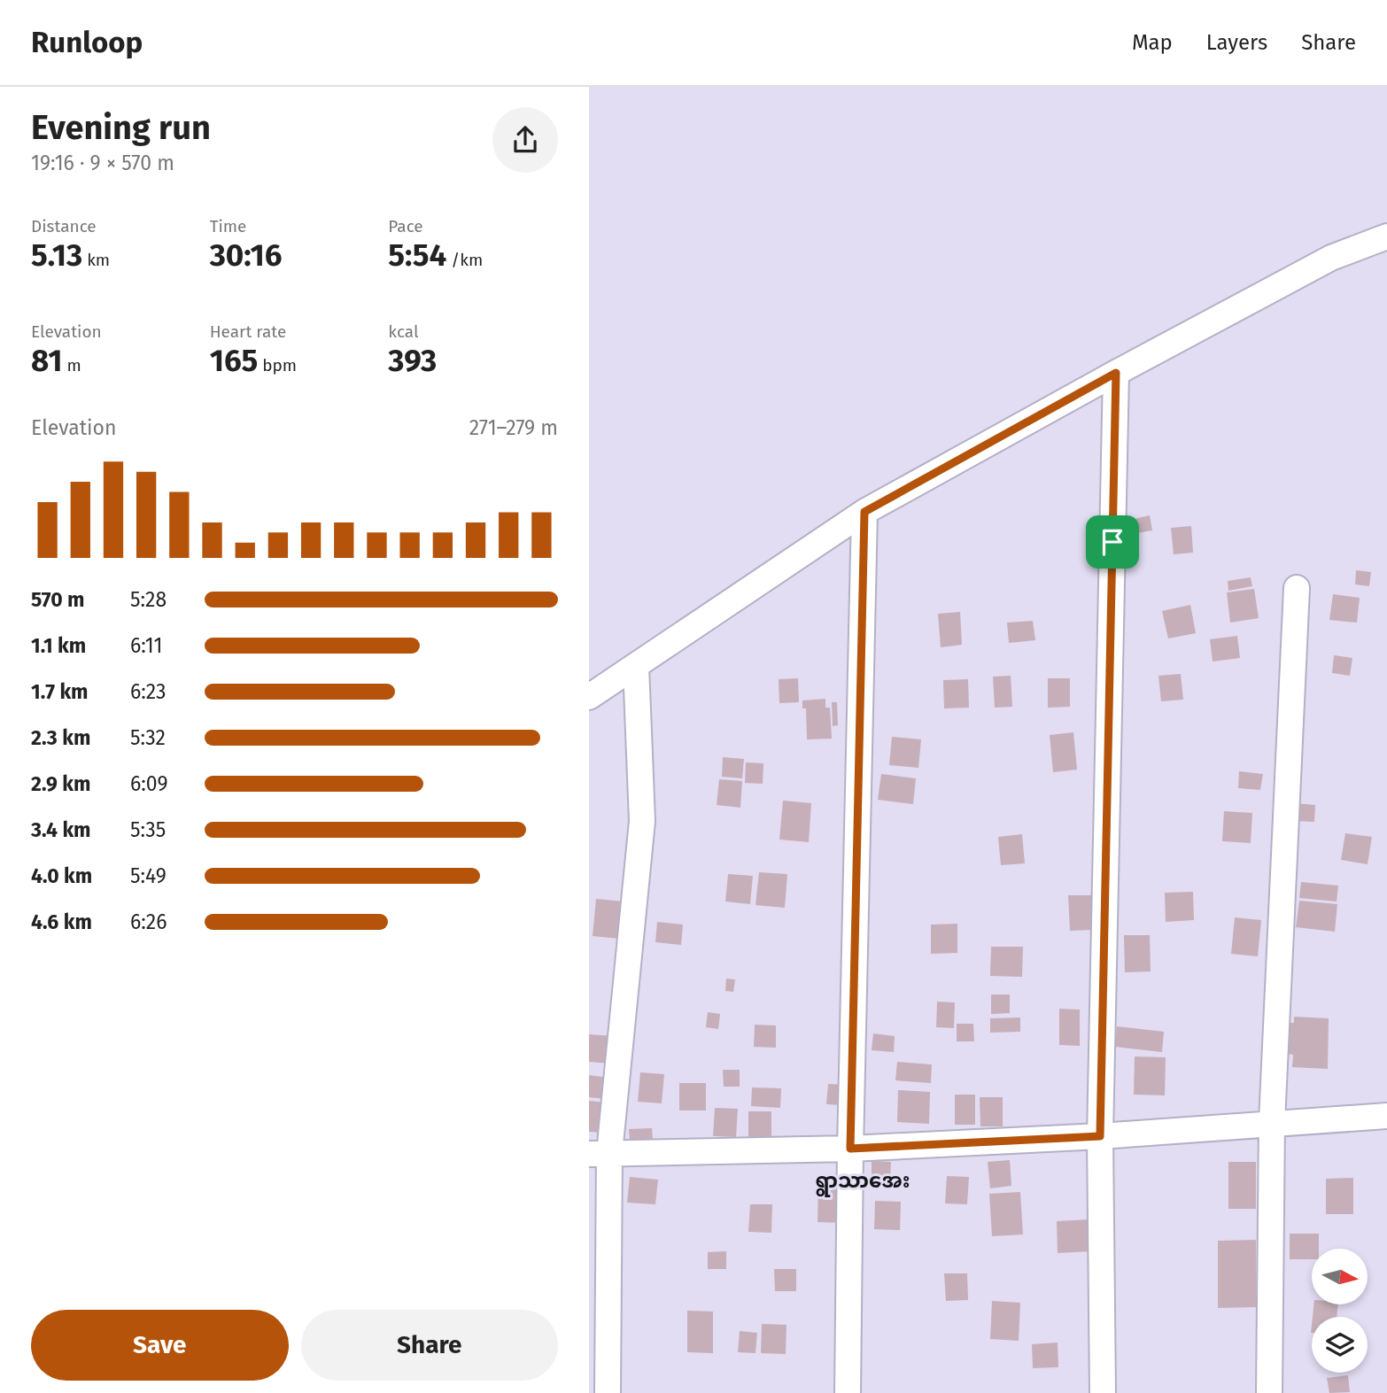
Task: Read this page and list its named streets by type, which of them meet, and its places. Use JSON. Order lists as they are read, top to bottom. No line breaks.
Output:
{"districts":["ရွာသာအေး"],"north":"right","page":{"header":"Runloop","nav":["Map","Layers","Share"],"heading":["Evening run","19:16 · 9 × 570 m"],"stats":[["Distance","5.13 km"],["Time","30:16"],["Pace","5:54 /km"],["Elevation","81 m"],["Heart rate","165 bpm"],["kcal","393"]],"chart":["Elevation","271–279 m"],"list":[{"name":"570 m","note":"5:28"},{"name":"1.1 km","note":"6:11"},{"name":"1.7 km","note":"6:23"},{"name":"2.3 km","note":"5:32"},{"name":"2.9 km","note":"6:09"},{"name":"3.4 km","note":"5:35"},{"name":"4.0 km","note":"5:49"},{"name":"4.6 km","note":"6:26"}],"buttons":["Save","Share"]}}
